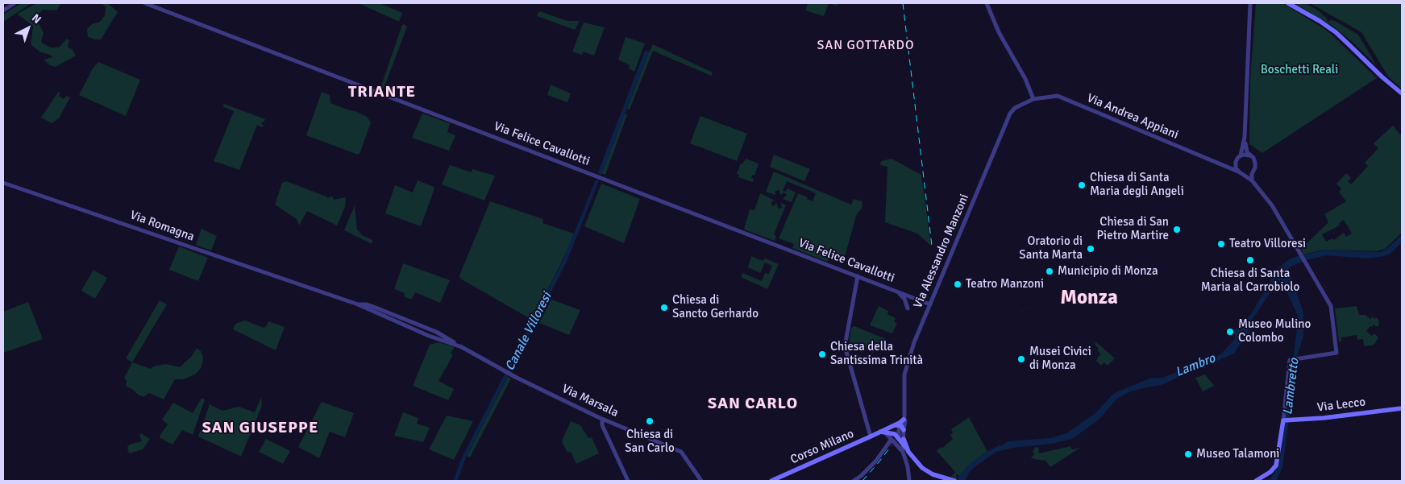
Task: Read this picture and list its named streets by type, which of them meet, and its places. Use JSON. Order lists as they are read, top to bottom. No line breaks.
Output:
{"streets":{"main road":["Via Lecco","Corso Milano"],"street":["Via Andrea Appiani","Via Felice Cavallotti","Via Romagna","Via Alessandro Manzoni","Via Marsala"]},"crossings":[["Via Andrea Appiani","Via Alessandro Manzoni"],["Via Andrea Appiani","Via Lecco"],["Via Felice Cavallotti","Via Alessandro Manzoni"],["Via Romagna","Via Marsala"],["Via Alessandro Manzoni","Corso Milano"]],"districts":["SAN GOTTARDO","TRIANTE","Monza","SAN CARLO","SAN GIUSEPPE"],"water":["Canale Villoresi","Lambro","Lambretto"],"parks":["Boschetti Reali"],"places":["Chiesa di Santa Maria degli Angeli","Chiesa di San Pietro Martire","Teatro Villoresi","Oratorio di Santa Marta","Chiesa di Santa Maria al Carrobiolo","Municipio di Monza","Teatro Manzoni","Chiesa di Sancto Gerhardo","Museo Mulino Colombo","Chiesa della Santissima Trinità","Musei Civici di Monza","Chiesa di San Carlo","Museo Talamoni"],"north":"top right"}
